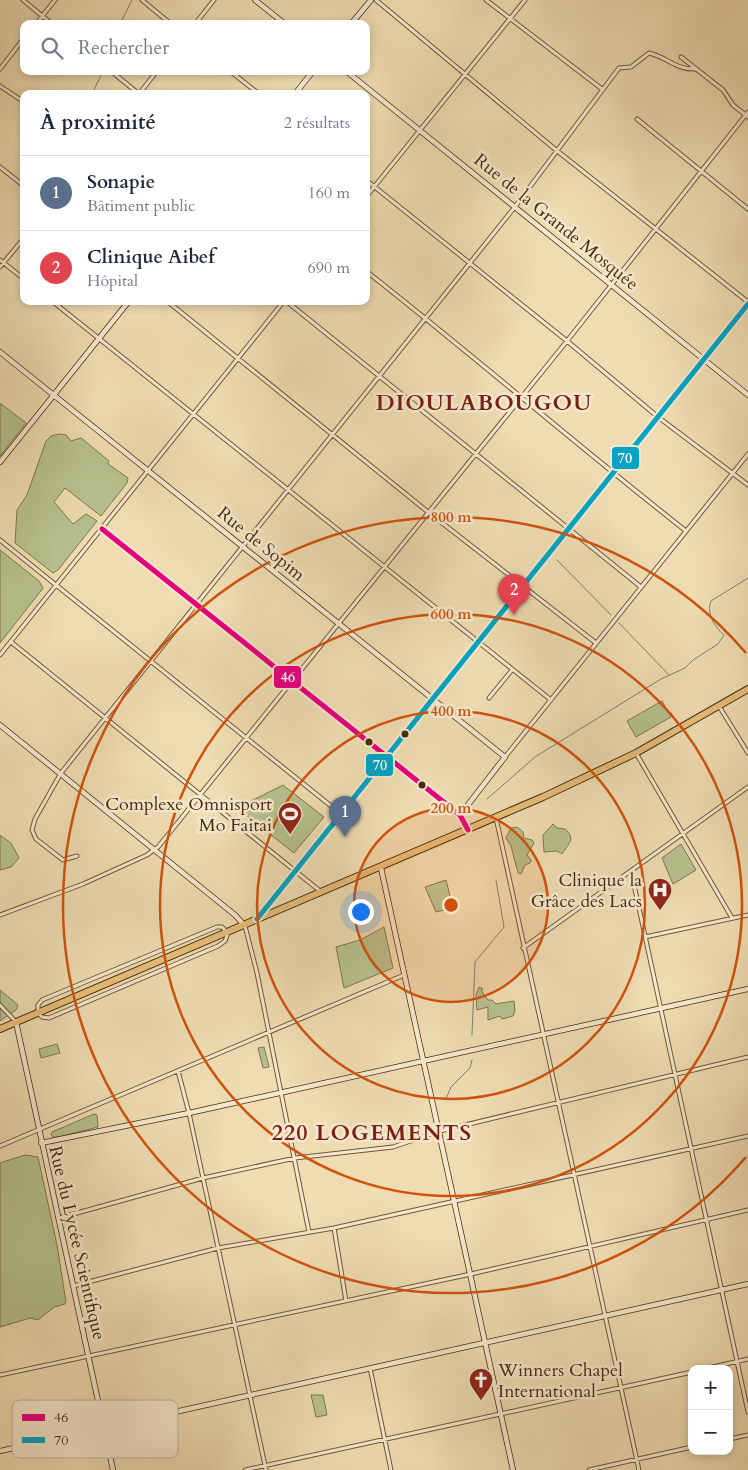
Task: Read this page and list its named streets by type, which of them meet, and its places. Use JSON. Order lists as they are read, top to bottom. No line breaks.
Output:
{"streets":{"street":["Rue de la Grande Mosquée","Rue de Sopim","Rue du Lycée Scientifique"]},"districts":["DIOULABOUGOU","220 LOGEMENTS"],"places":{"sports":["Complexe Omnisport Mo Faitai"],"hospital":["Clinique la Grâce des Lacs"],"church":["Winners Chapel International"]},"lines":["transit line 70","transit line 46"],"legend":["46","70"],"page":{"search":"Rechercher","heading":["À proximité","2 résultats"],"list":[{"mark":"1","name":"Sonapie","note":"Bâtiment public","value":"160 m"},{"mark":"2","name":"Clinique Aibef","note":"Hôpital","value":"690 m"}],"pins":["2","1"],"map_buttons":["+","−"]},"rings":["800 m","600 m","400 m","200 m"]}
